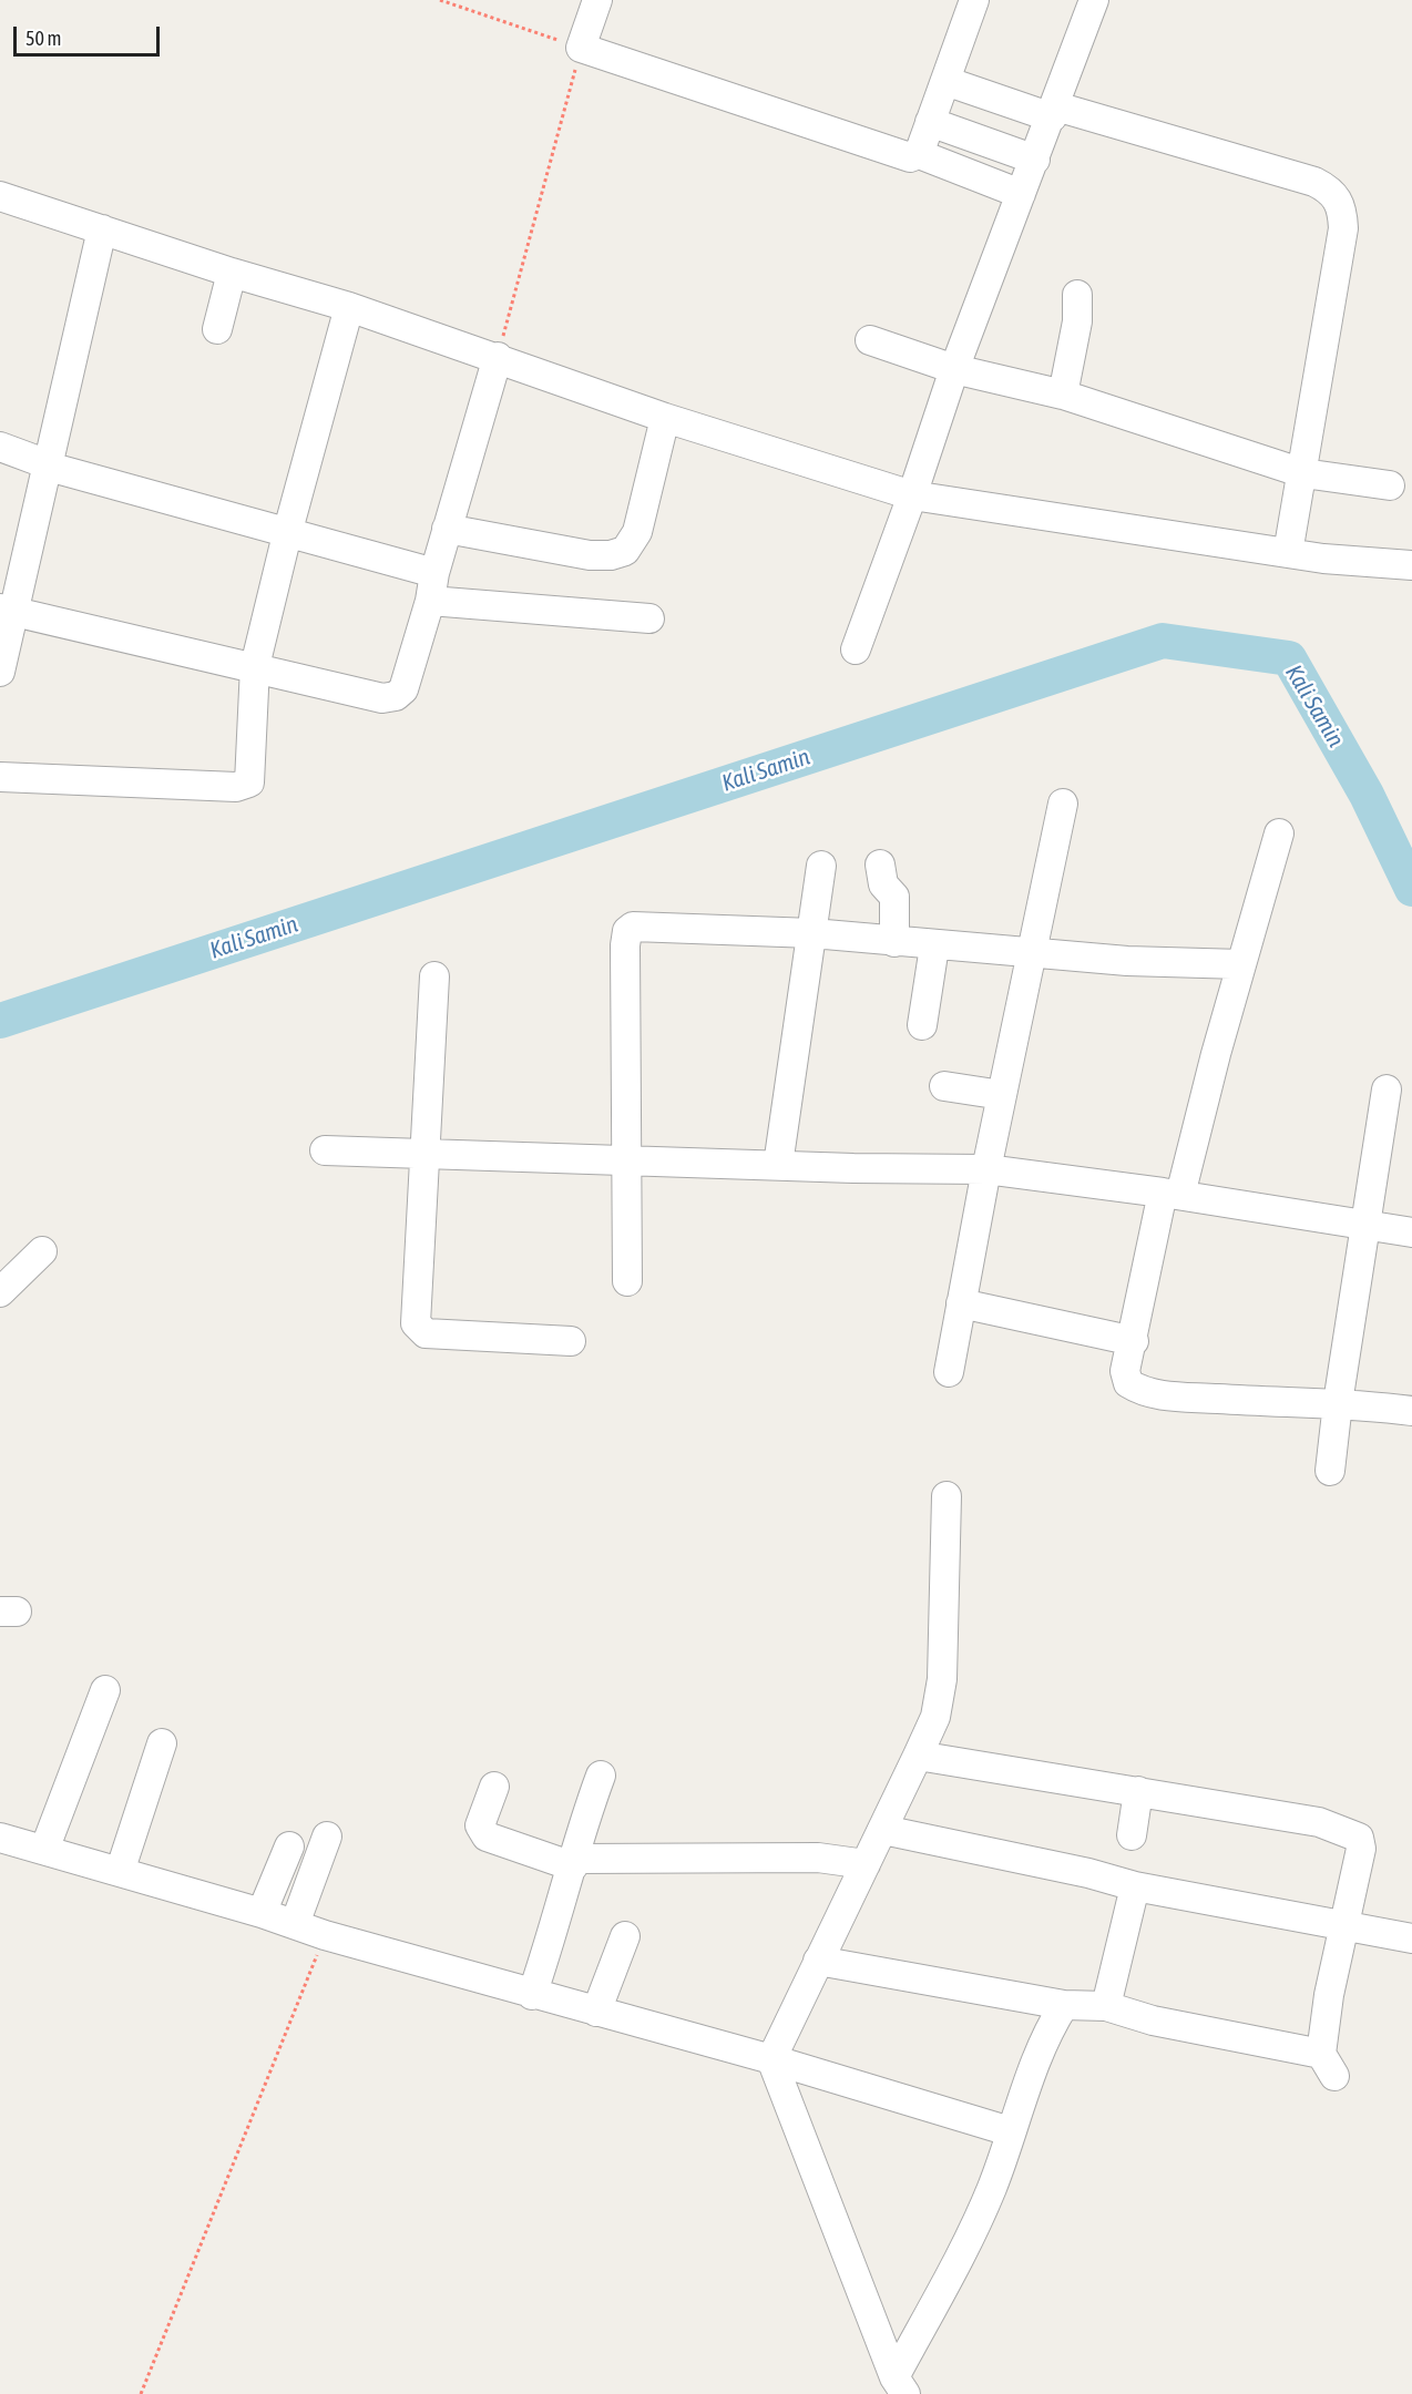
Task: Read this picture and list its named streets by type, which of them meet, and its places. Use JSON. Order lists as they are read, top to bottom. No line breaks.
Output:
{"water":["Kali Samin"],"scale_bar":"50 m"}
